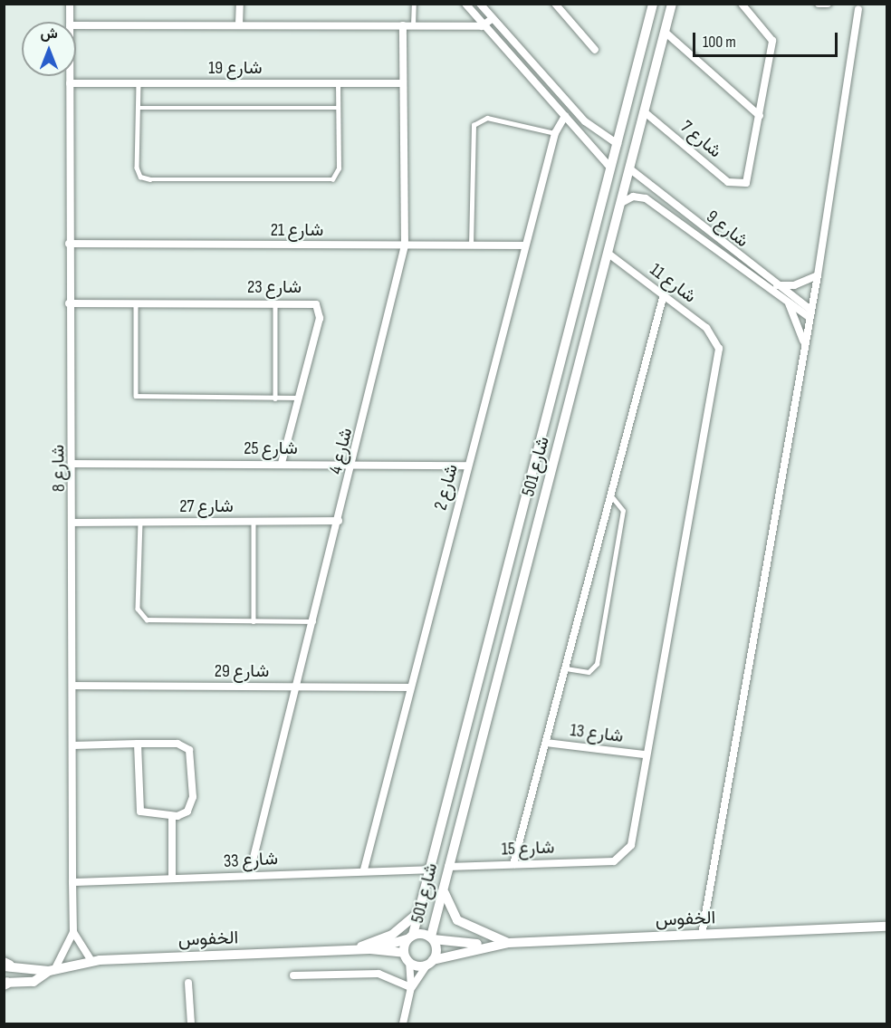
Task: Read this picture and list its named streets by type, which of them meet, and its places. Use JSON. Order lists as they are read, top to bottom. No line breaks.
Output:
{"streets":{"street":["شارع 19","شارع 7","شارع 9","شارع 21","شارع 11","شارع 23","شارع 25","شارع 4","شارع 501","شارع 8","شارع 2","شارع 27","شارع 29","شارع 13","شارع 15","شارع 33","الخفوس"]},"crossings":[["شارع 19","شارع 4"],["شارع 19","شارع 8"],["شارع 7","شارع 501"],["شارع 9","شارع 501"],["شارع 21","شارع 4"],["شارع 21","شارع 8"],["شارع 21","شارع 2"],["شارع 11","شارع 501"],["شارع 11","شارع 13"],["شارع 11","شارع 15"],["شارع 23","شارع 25"],["شارع 23","شارع 8"],["شارع 25","شارع 4"],["شارع 25","شارع 8"],["شارع 25","شارع 2"],["شارع 4","شارع 27"],["شارع 4","شارع 29"],["شارع 4","شارع 33"],["شارع 501","شارع 15"],["شارع 501","شارع 33"],["شارع 501","الخفوس"],["شارع 8","شارع 27"],["شارع 8","شارع 29"],["شارع 8","شارع 33"],["شارع 8","الخفوس"],["شارع 2","شارع 29"],["شارع 2","شارع 33"],["شارع 13","شارع 15"]],"scale_bar":"100 m","north":"top"}
